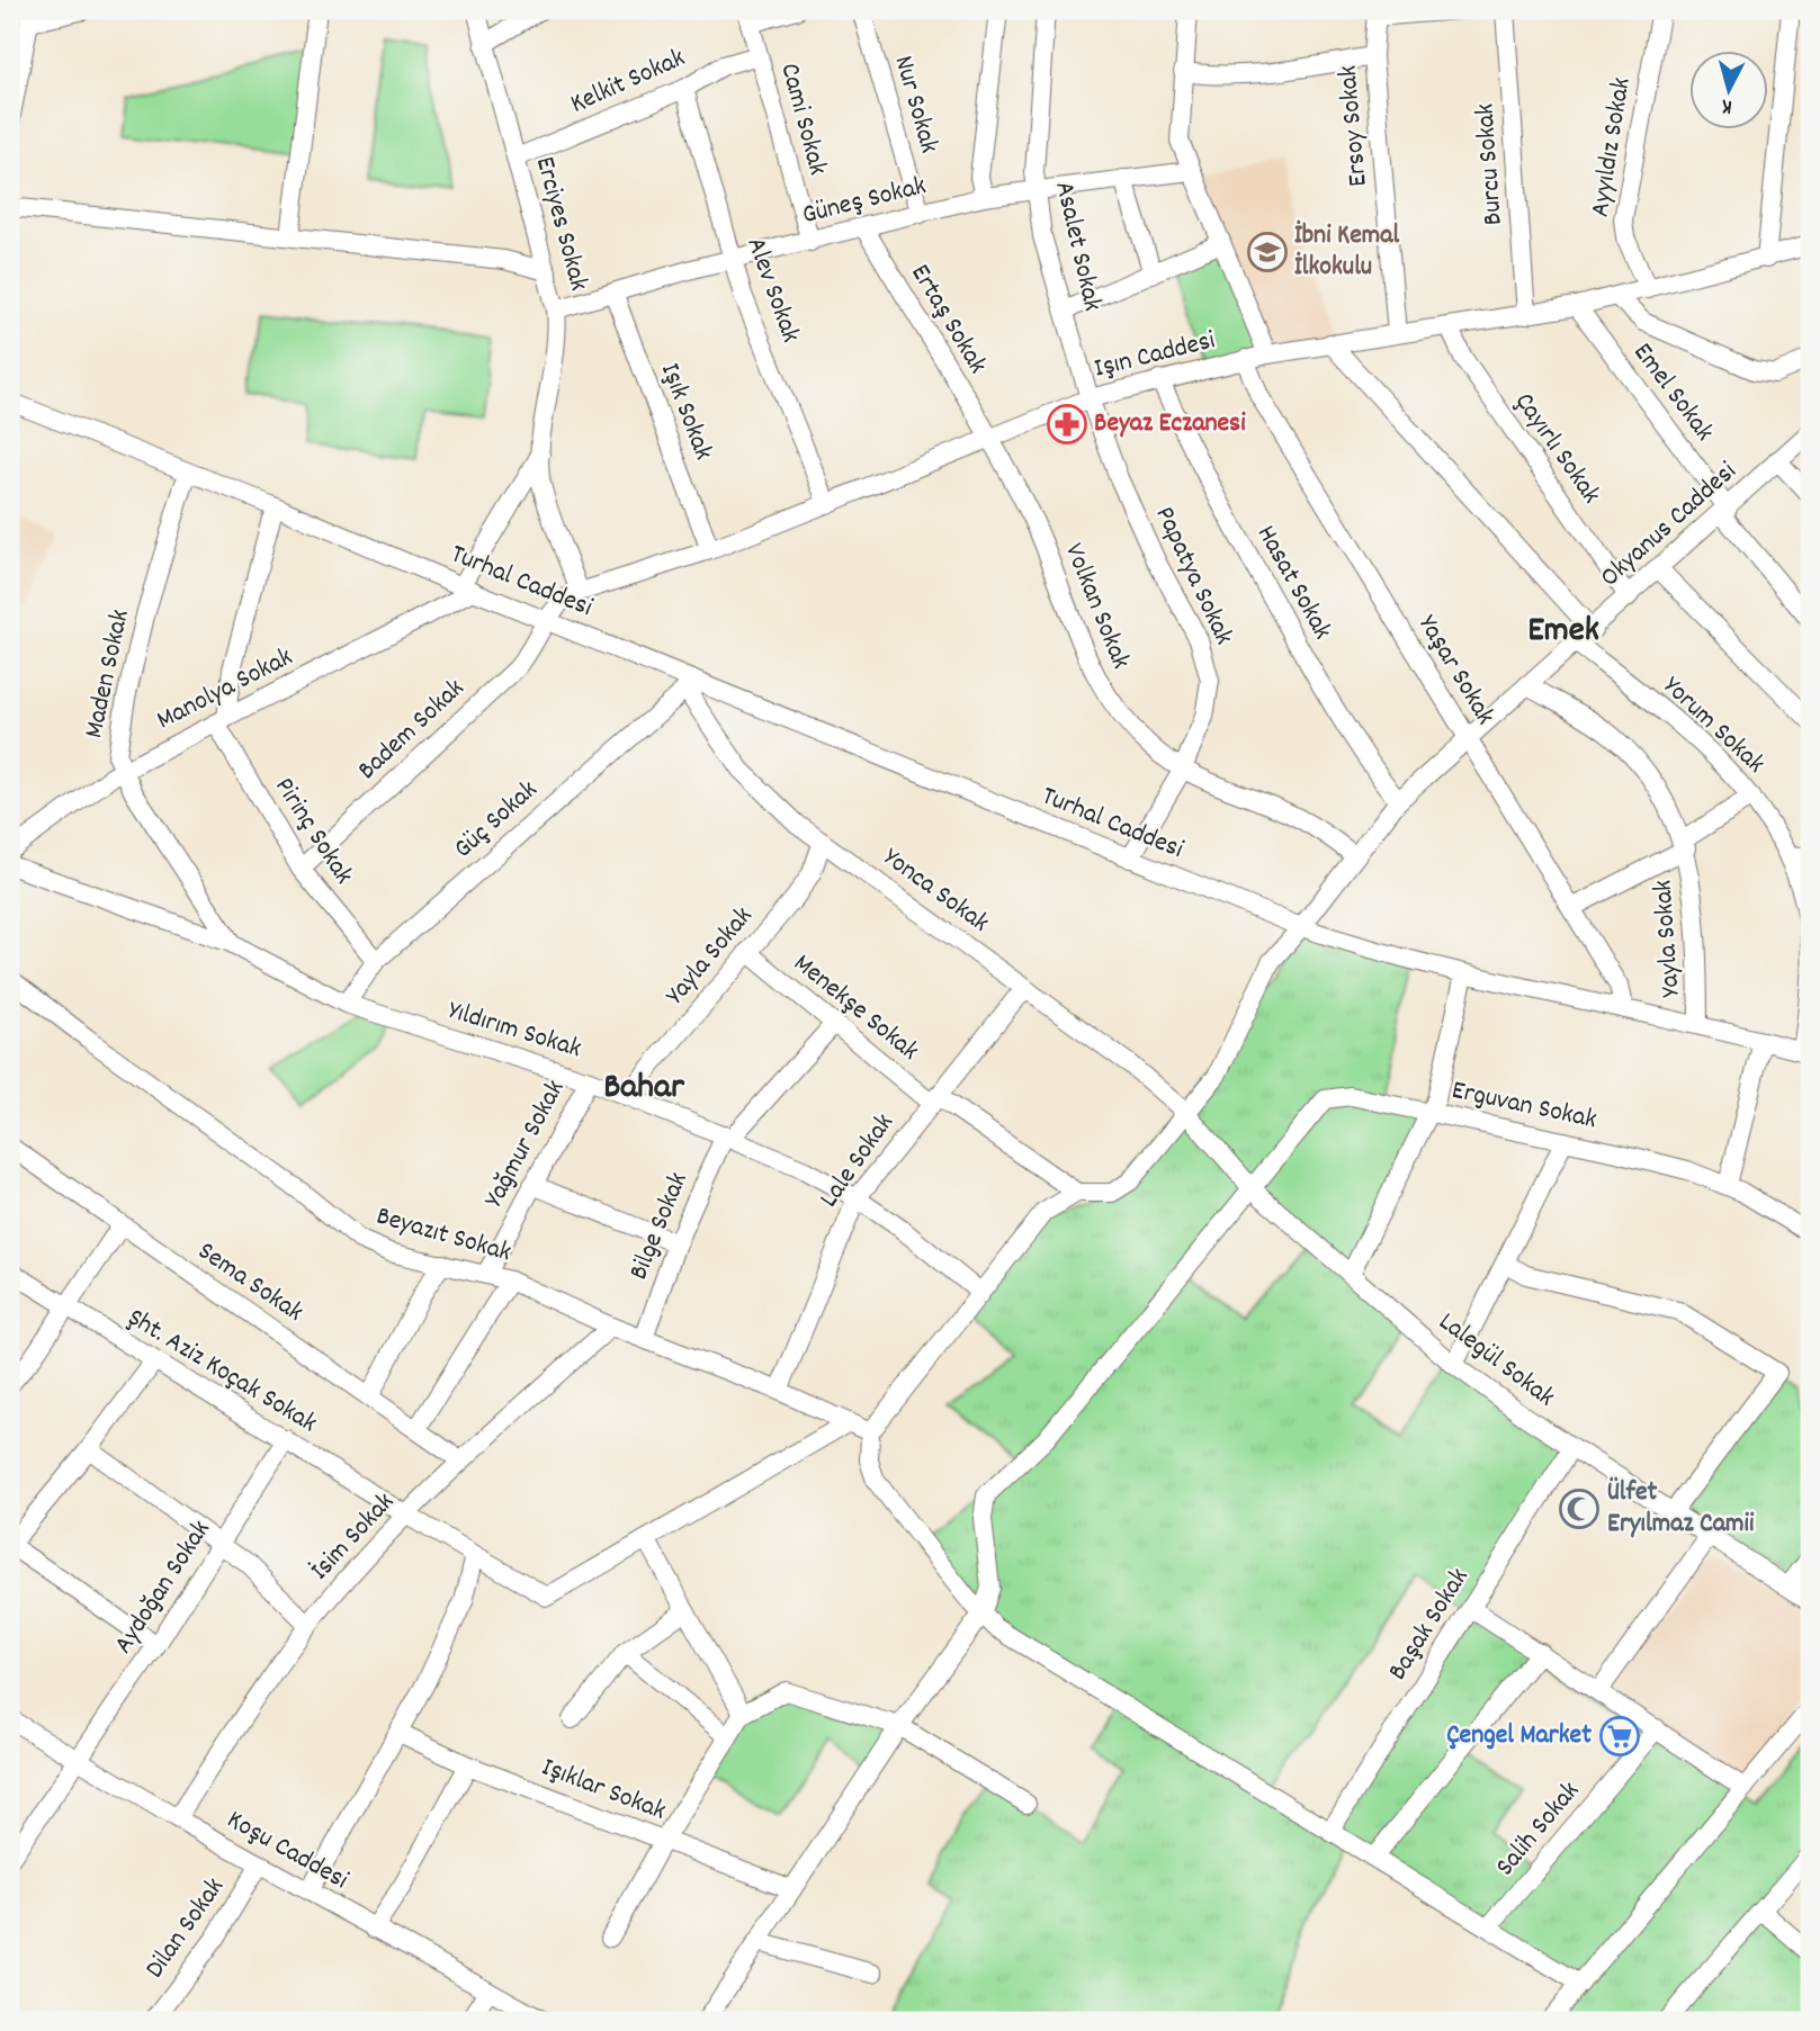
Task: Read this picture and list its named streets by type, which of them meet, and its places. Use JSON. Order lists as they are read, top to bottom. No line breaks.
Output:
{"streets":{"street":["Kelkit Sokak","Nur Sokak","Cami Sokak","Ersoy Sokak","Ayyıldız Sokak","Burcu Sokak","Güneş Sokak","Erciyes Sokak","Asalet Sokak","Alev Sokak","Ertaş Sokak","Işın Caddesi","Emel Sokak","Işık Sokak","Çayırlı Sokak","Okyanus Caddesi","Papatya Sokak","Turhal Caddesi","Hasat Sokak","Volkan Sokak","Yaşar Sokak","Maden Sokak","Manolya Sokak","Yorum Sokak","Badem Sokak","Güç Sokak","Pirinç Sokak","Yonca Sokak","Yayla Sokak","Menekşe Sokak","Yıldırım Sokak","Erguvan Sokak","Yağmur Sokak","Lale Sokak","Bilge Sokak","Beyazıt Sokak","Sema Sokak","Lalegül Sokak","Şht. Aziz Koçak Sokak","İsim Sokak","Aydoğan Sokak","Başak Sokak","Işıklar Sokak","Salih Sokak","Koşu Caddesi","Dilan Sokak"]},"crossings":[["Kelkit Sokak","Cami Sokak"],["Kelkit Sokak","Erciyes Sokak"],["Kelkit Sokak","Alev Sokak"],["Nur Sokak","Güneş Sokak"],["Cami Sokak","Güneş Sokak"],["Ersoy Sokak","Işın Caddesi"],["Ayyıldız Sokak","Işın Caddesi"],["Burcu Sokak","Işın Caddesi"],["Güneş Sokak","Erciyes Sokak"],["Güneş Sokak","Asalet Sokak"],["Güneş Sokak","Alev Sokak"],["Güneş Sokak","Ertaş Sokak"],["Güneş Sokak","Işık Sokak"],["Erciyes Sokak","Işın Caddesi"],["Erciyes Sokak","Turhal Caddesi"],["Erciyes Sokak","Manolya Sokak"],["Asalet Sokak","Işın Caddesi"],["Asalet Sokak","Papatya Sokak"],["Alev Sokak","Işın Caddesi"],["Ertaş Sokak","Işın Caddesi"],["Ertaş Sokak","Volkan Sokak"],["Işın Caddesi","Emel Sokak"],["Işın Caddesi","Işık Sokak"],["Işın Caddesi","Çayırlı Sokak"],["Işın Caddesi","Papatya Sokak"],["Işın Caddesi","Turhal Caddesi"],["Işın Caddesi","Hasat Sokak"],["Işın Caddesi","Volkan Sokak"],["Işın Caddesi","Yaşar Sokak"],["Işın Caddesi","Badem Sokak"],["Emel Sokak","Okyanus Caddesi"],["Çayırlı Sokak","Okyanus Caddesi"],["Okyanus Caddesi","Turhal Caddesi"],["Okyanus Caddesi","Hasat Sokak"],["Okyanus Caddesi","Volkan Sokak"],["Okyanus Caddesi","Yaşar Sokak"],["Okyanus Caddesi","Yorum Sokak"],["Okyanus Caddesi","Yayla Sokak"],["Papatya Sokak","Turhal Caddesi"],["Papatya Sokak","Volkan Sokak"],["Turhal Caddesi","Yaşar Sokak"],["Turhal Caddesi","Maden Sokak"],["Turhal Caddesi","Manolya Sokak"],["Turhal Caddesi","Yorum Sokak"],["Turhal Caddesi","Badem Sokak"],["Turhal Caddesi","Güç Sokak"],["Turhal Caddesi","Yonca Sokak"],["Turhal Caddesi","Yayla Sokak"],["Maden Sokak","Manolya Sokak"],["Maden Sokak","Yıldırım Sokak"],["Manolya Sokak","Pirinç Sokak"],["Badem Sokak","Pirinç Sokak"],["Güç Sokak","Pirinç Sokak"],["Güç Sokak","Yonca Sokak"],["Güç Sokak","Yıldırım Sokak"],["Yonca Sokak","Yayla Sokak"],["Yonca Sokak","Lale Sokak"],["Yonca Sokak","Lalegül Sokak"],["Yayla Sokak","Menekşe Sokak"],["Yayla Sokak","Yıldırım Sokak"],["Menekşe Sokak","Lale Sokak"],["Menekşe Sokak","Bilge Sokak"],["Yıldırım Sokak","Yağmur Sokak"],["Yıldırım Sokak","Lale Sokak"],["Yıldırım Sokak","Bilge Sokak"],["Erguvan Sokak","Lalegül Sokak"],["Yağmur Sokak","Beyazıt Sokak"],["Lale Sokak","Beyazıt Sokak"],["Bilge Sokak","Beyazıt Sokak"],["Beyazıt Sokak","İsim Sokak"],["Sema Sokak","İsim Sokak"],["Lalegül Sokak","Başak Sokak"],["Şht. Aziz Koçak Sokak","İsim Sokak"],["Şht. Aziz Koçak Sokak","Aydoğan Sokak"],["İsim Sokak","Koşu Caddesi"],["Aydoğan Sokak","Koşu Caddesi"],["Koşu Caddesi","Dilan Sokak"]],"districts":["Emek","Bahar"],"places":{"school or university":["İbni Kemal İlkokulu"],"pharmacy":["Beyaz Eczanesi"],"mosque":["Ülfet Eryılmaz Camii"],"supermarket":["Çengel Market"]},"north":"bottom"}
